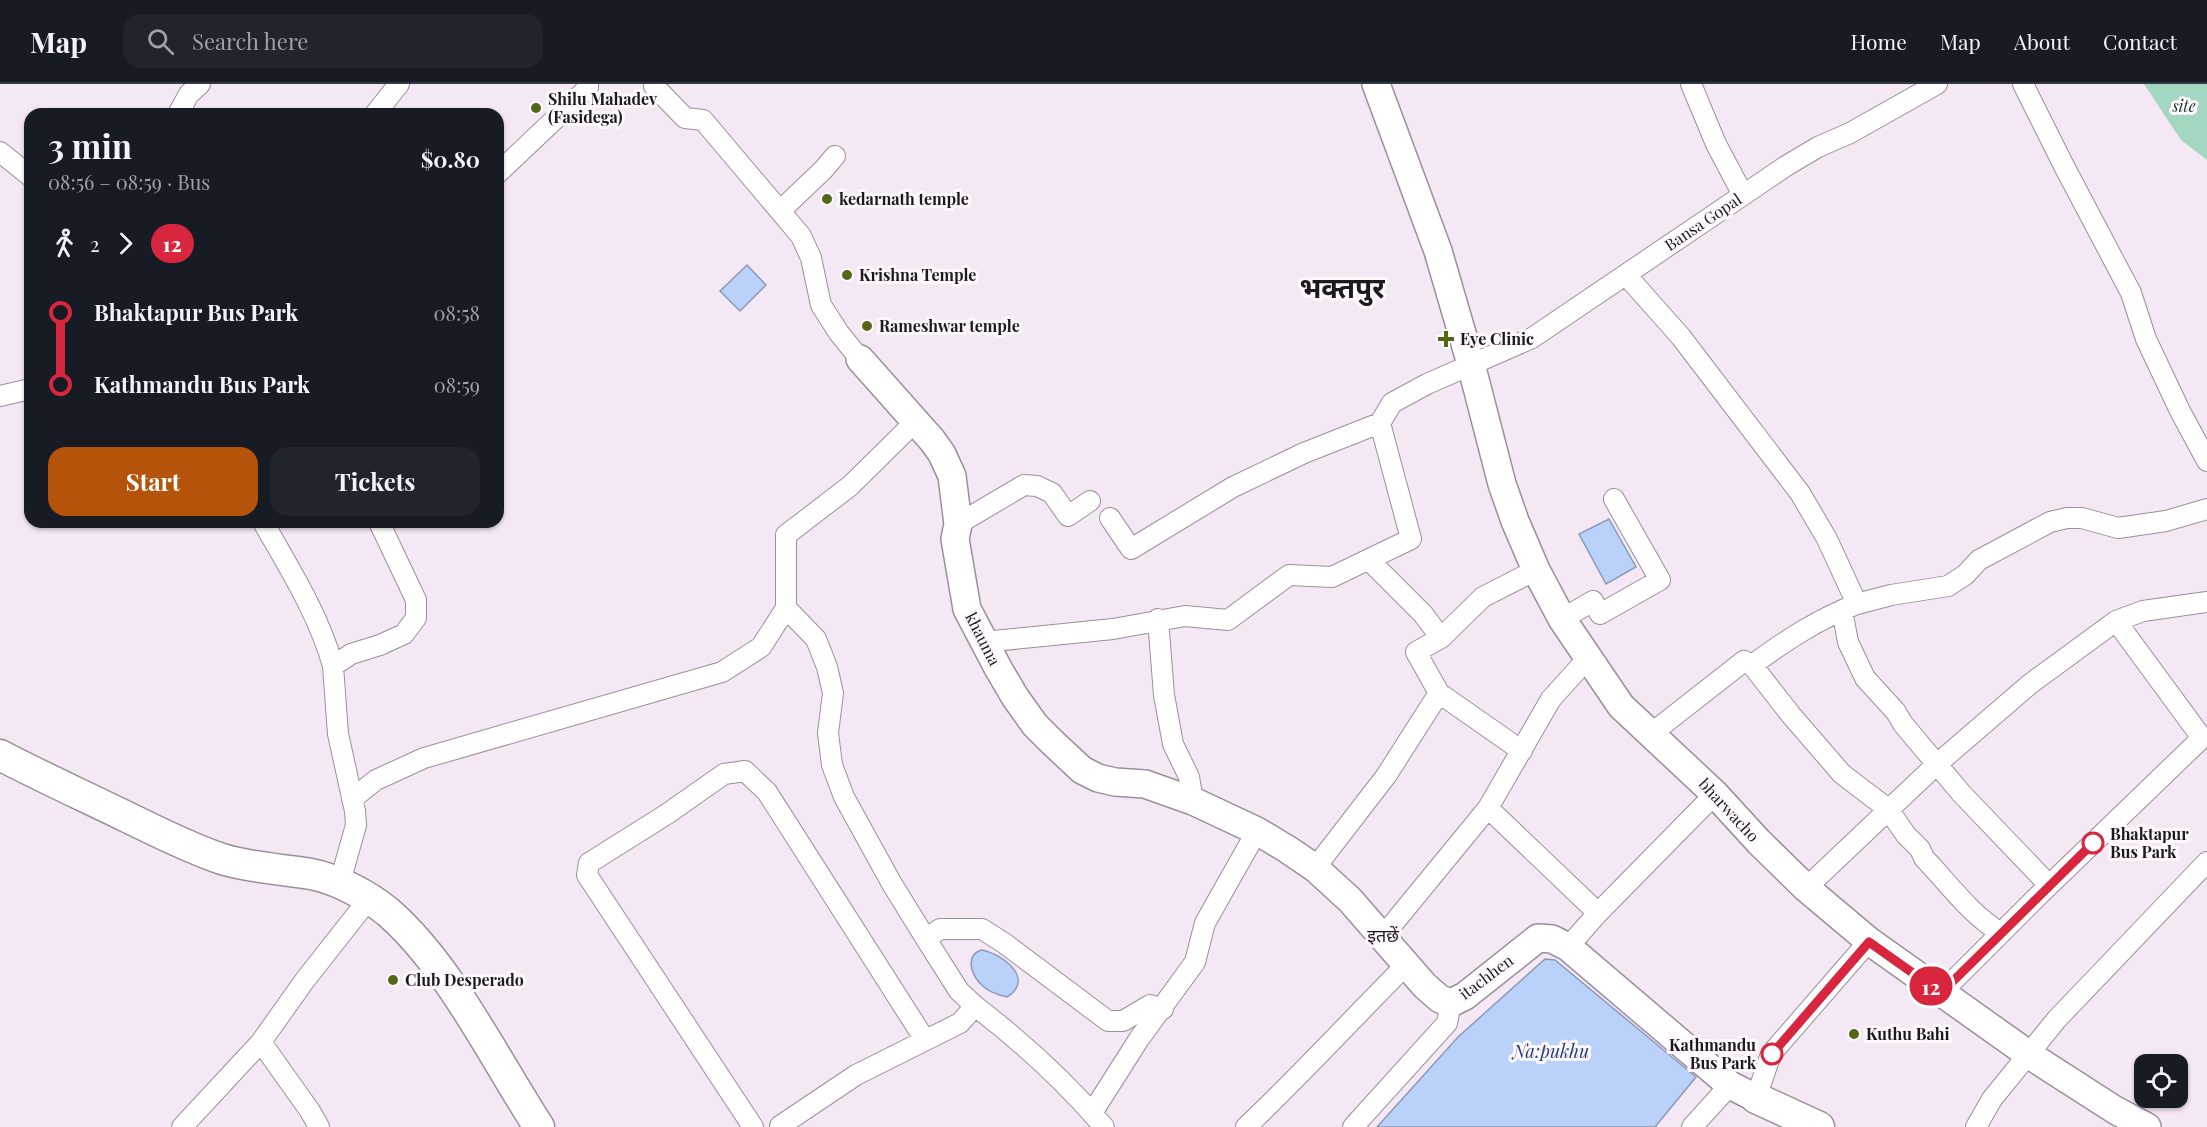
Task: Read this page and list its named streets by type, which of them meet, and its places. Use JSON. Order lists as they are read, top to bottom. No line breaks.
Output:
{"streets":{"main road":["khauma","bharwacho","itachhen"],"street":["Bansa Gopal"]},"crossings":[["Bansa Gopal","bharwacho"],["khauma","itachhen"]],"districts":["भक्तपुर","इतछें"],"water":["Na:pukhu"],"parks":["site"],"places":{"other":["Shilu Mahadev (Fasidega)","kedarnath temple","Krishna Temple","Rameshwar temple","Bhaktapur Bus Park","Club Desperado","Kuthu Bahi","Kathmandu Bus Park"],"health":["Eye Clinic"]},"lines":["bus line 12"],"page":{"header":"Map","search":"Search here","nav":["Home","Map","About","Contact"],"on_map":"12","heading":["3 min","08:56 – 08:59 · Bus","$0.80"],"legs":["2","12"],"list":[{"name":"Bhaktapur Bus Park","value":"08:58"},{"name":"Kathmandu Bus Park","value":"08:59"}],"buttons":["Start","Tickets"]}}
